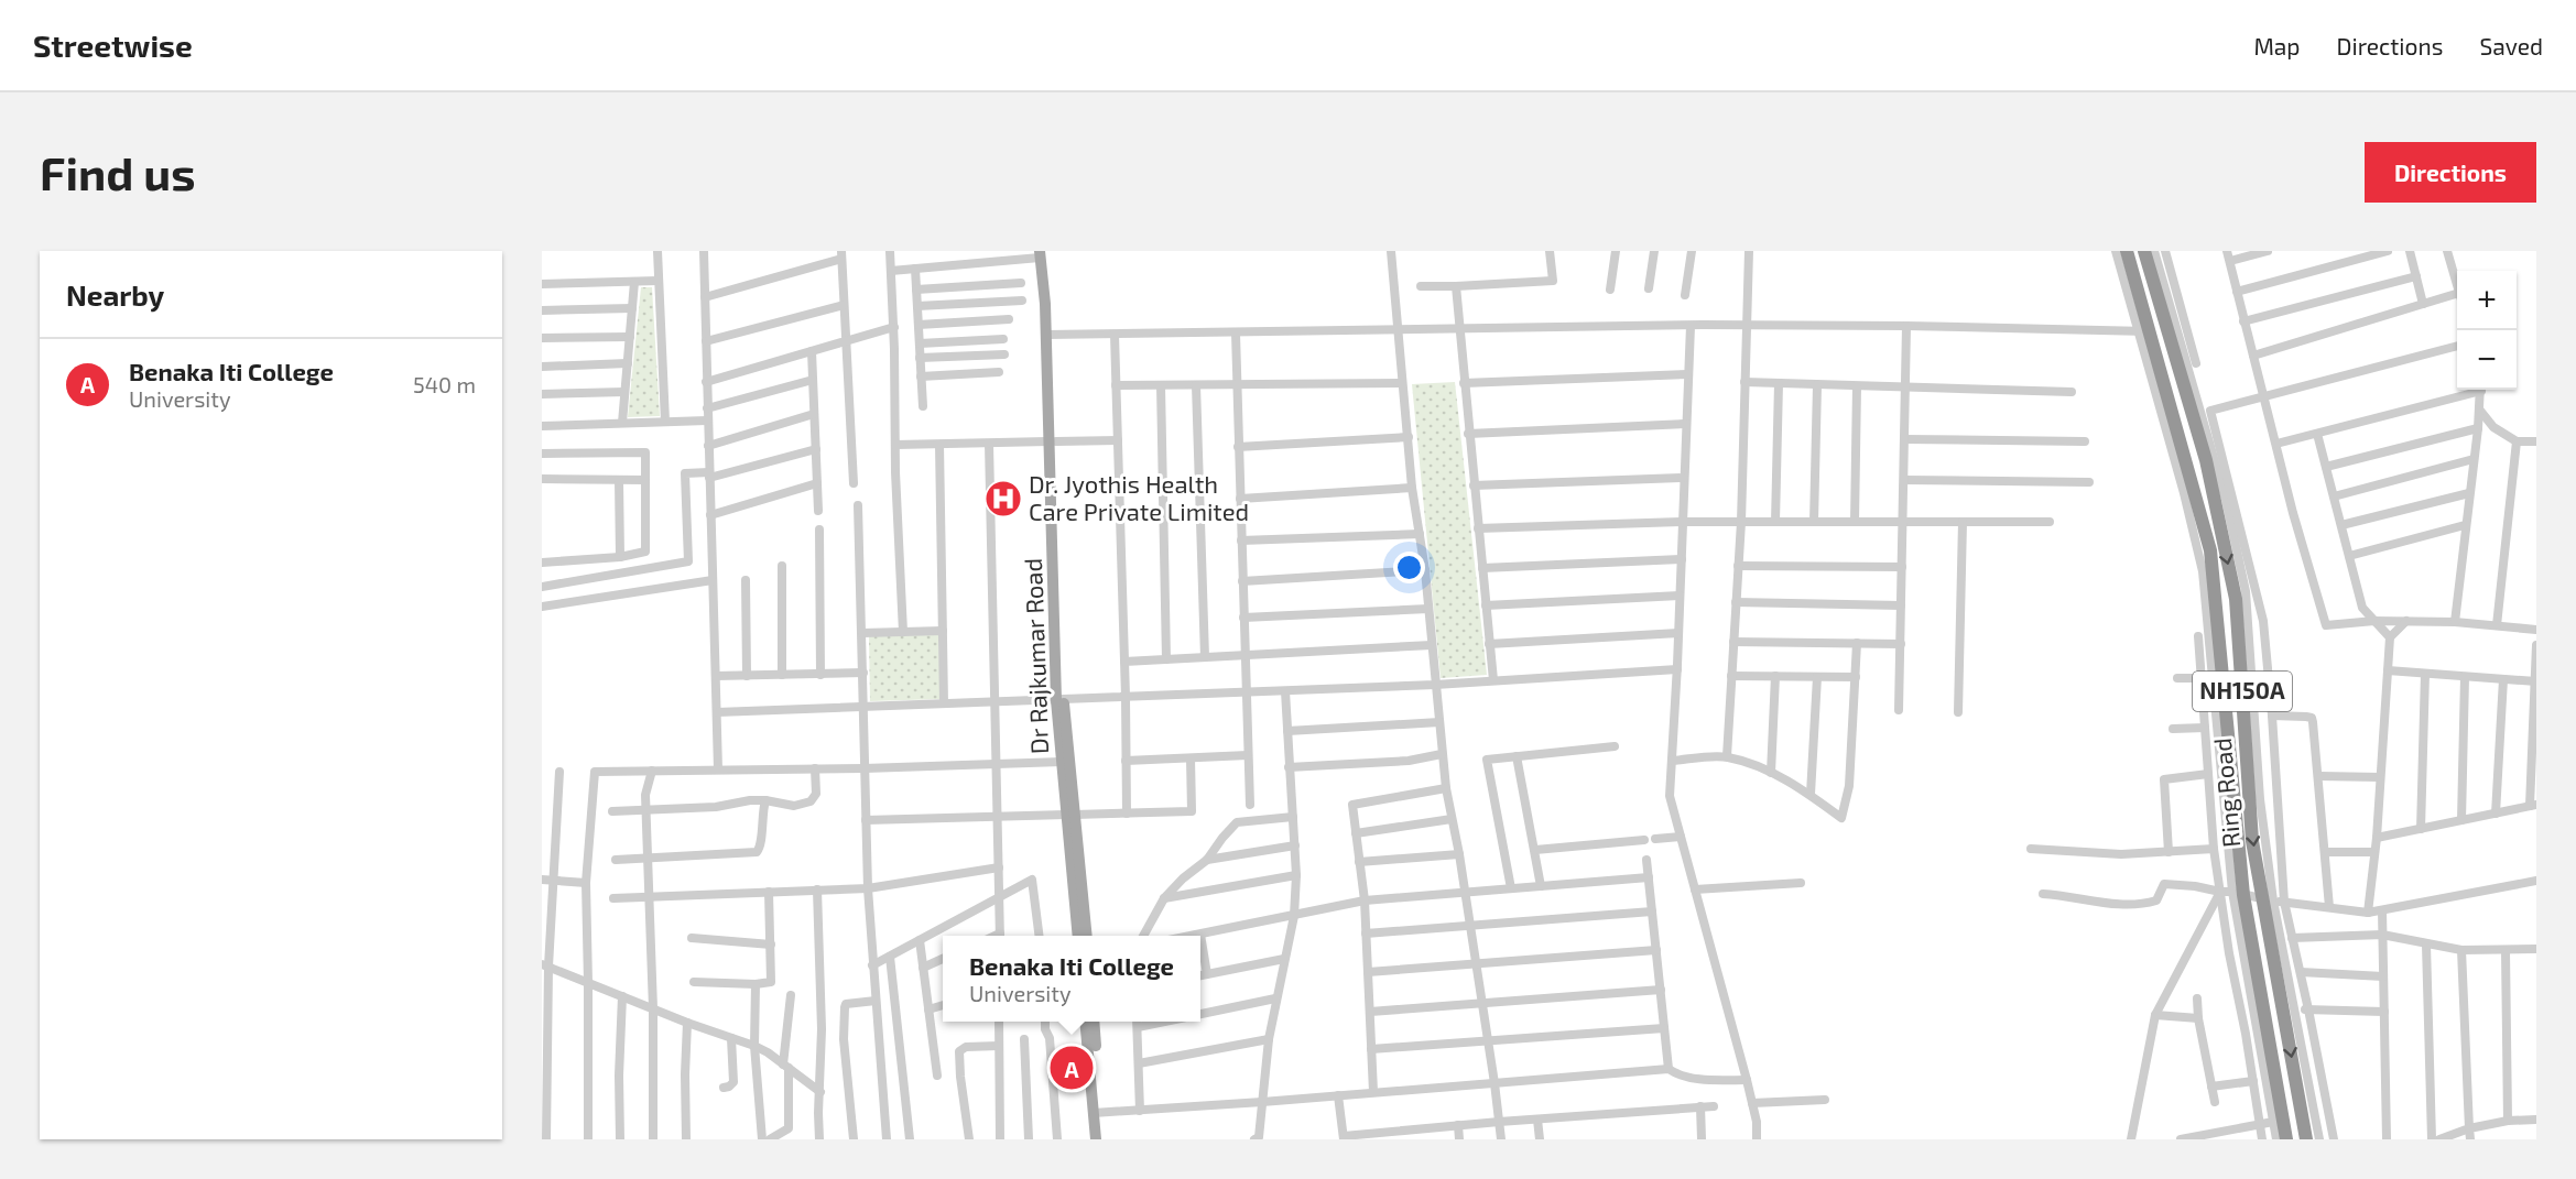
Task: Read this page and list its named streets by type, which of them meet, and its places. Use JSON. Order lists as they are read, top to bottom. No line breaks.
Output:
{"streets":{"highway":["NH150A","Ring Road"],"main road":["Dr Rajkumar Road"]},"places":{"hospital":["Dr. Jyothis Health Care Private Limited"]},"page":{"header":"Streetwise","nav":["Map","Directions","Saved"],"buttons":"Directions","title":"Find us","heading":"Nearby","map_buttons":["+","−"],"list":[{"mark":"A","name":"Benaka Iti College","note":"University","value":"540 m"}],"popup":["Benaka Iti College","University"],"pins":"A"}}
